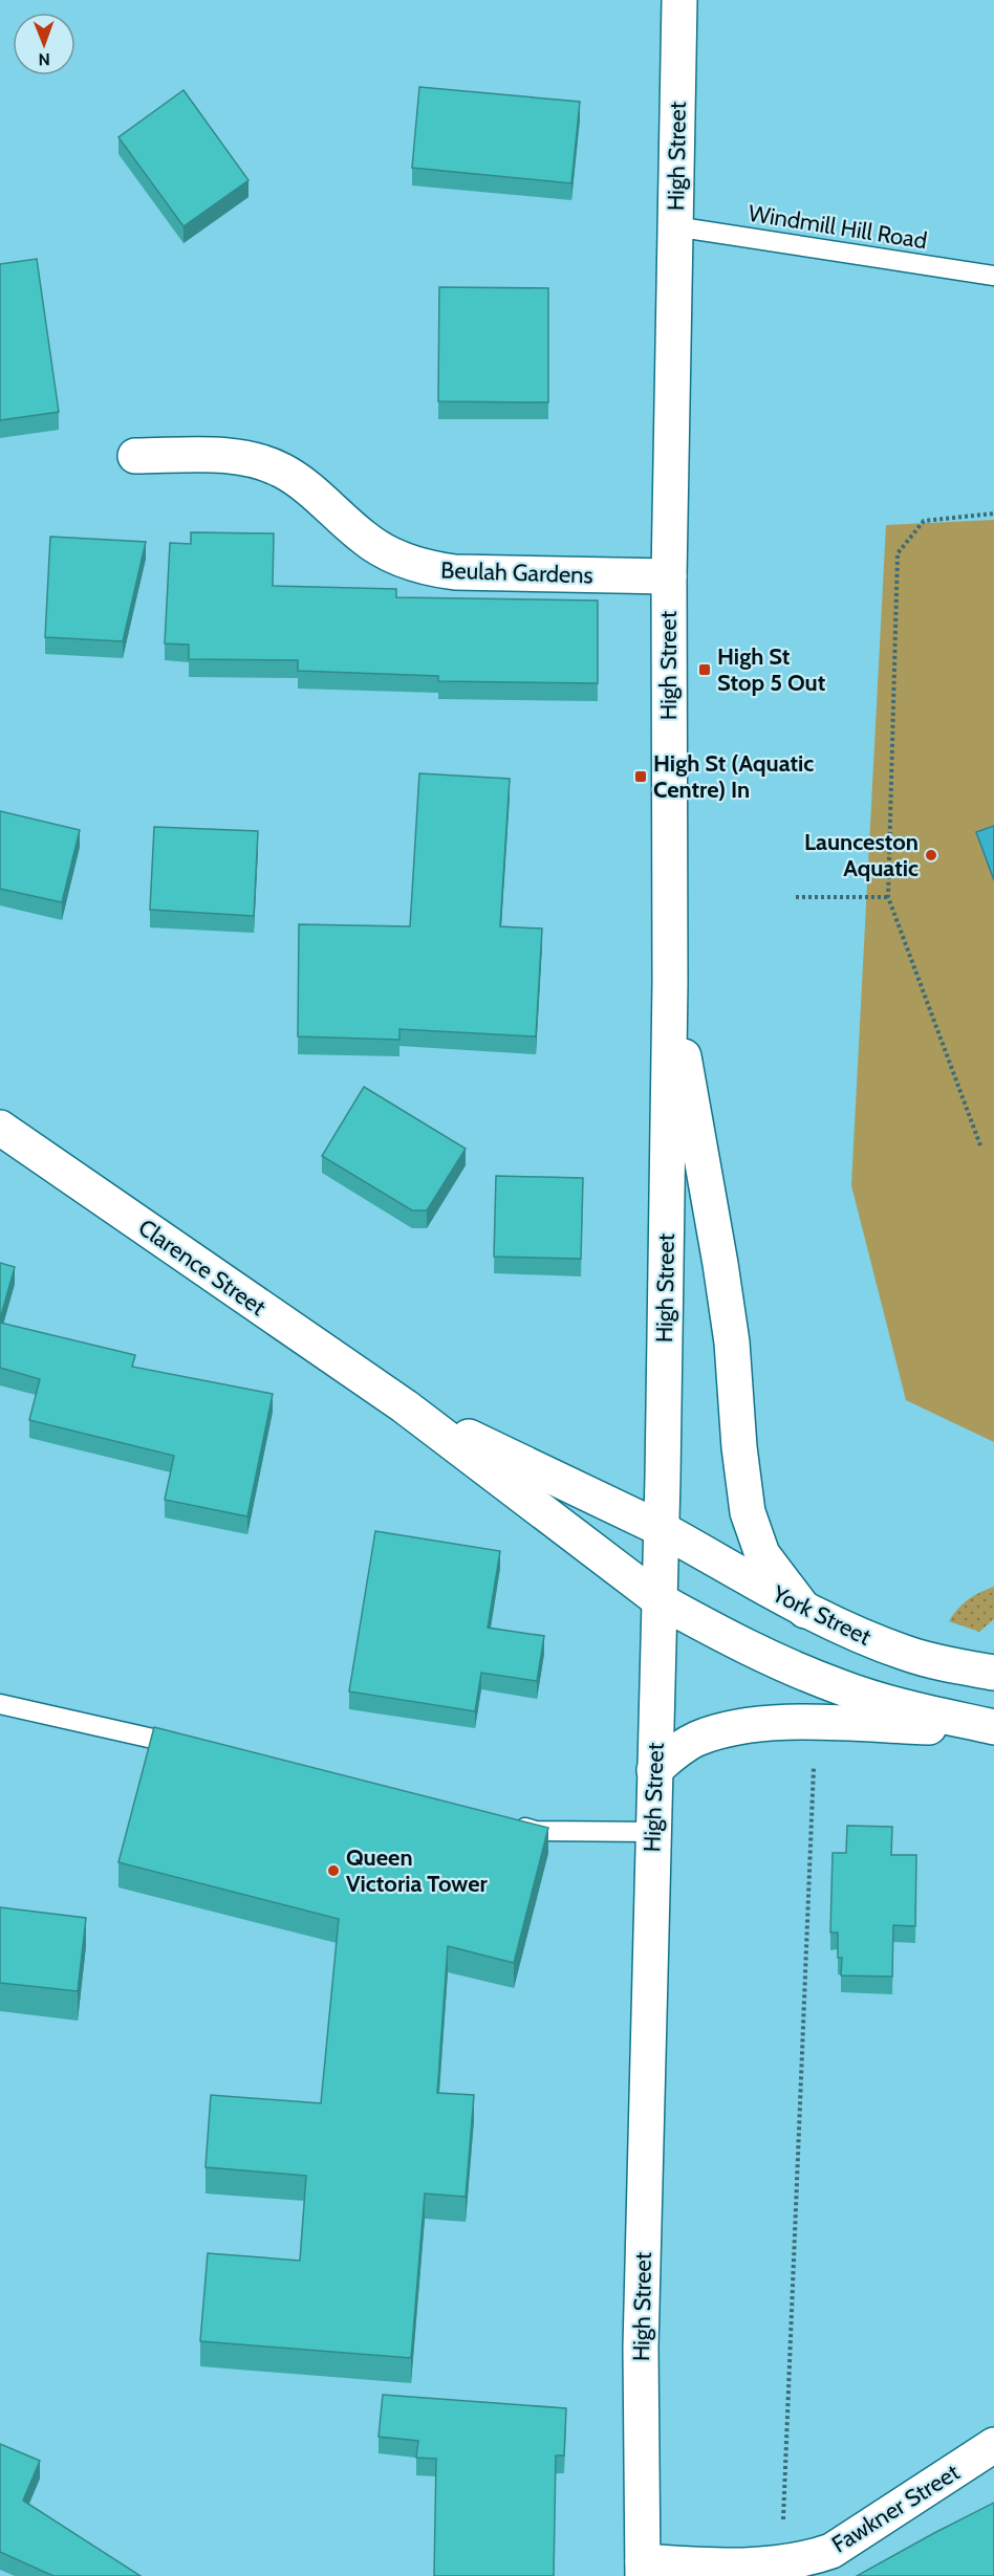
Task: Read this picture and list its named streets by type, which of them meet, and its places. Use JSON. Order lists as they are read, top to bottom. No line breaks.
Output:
{"streets":{"street":["High Street","Beulah Gardens","Clarence Street","York Street","Fawkner Street"],"lane":["Windmill Hill Road"]},"crossings":[["High Street","Windmill Hill Road"],["High Street","Beulah Gardens"],["High Street","Clarence Street"],["High Street","York Street"],["High Street","Fawkner Street"],["Clarence Street","York Street"]],"places":{"transit":["High St Stop 5 Out","High St (Aquatic Centre) In"],"other":["Launceston Aquatic","Queen Victoria Tower"]},"north":"bottom"}
